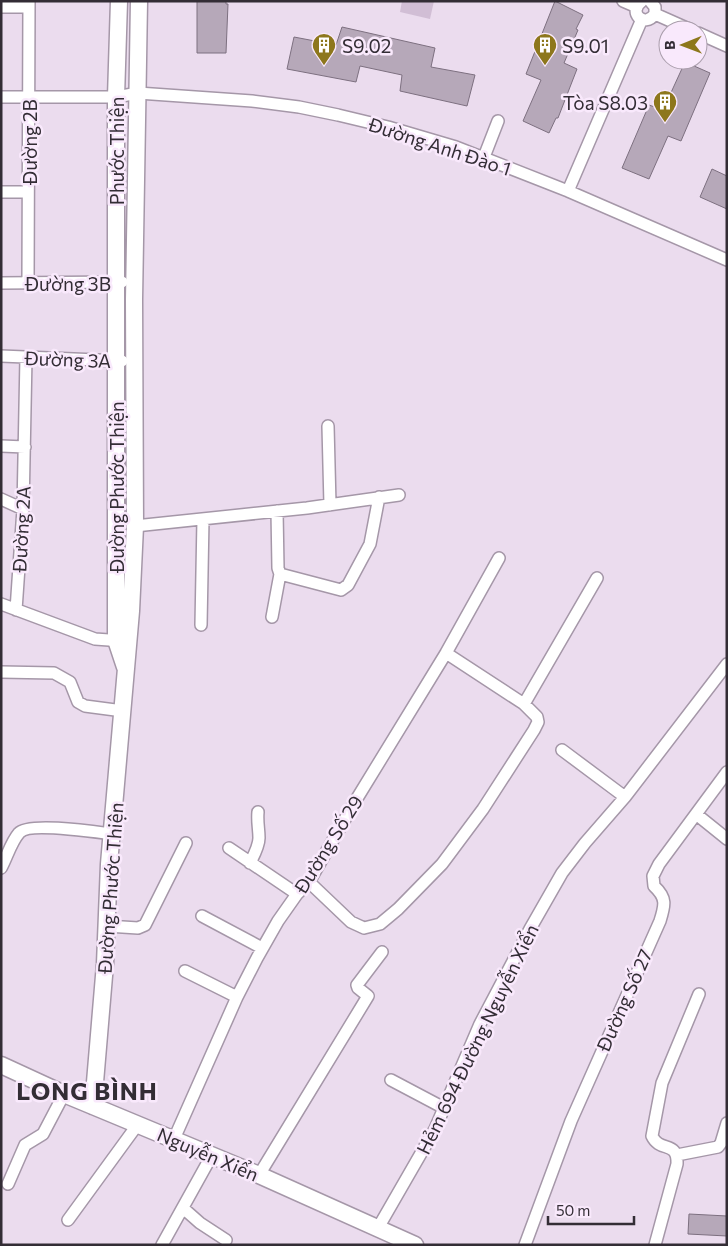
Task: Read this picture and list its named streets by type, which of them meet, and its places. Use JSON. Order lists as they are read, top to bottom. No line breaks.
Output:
{"streets":{"street":["Đường 2B","Đường Anh Đào 1","Phước Thiện","Đường 3B","Đường 3A","Đường Phước Thiện","Đường 2A","Đường Số 29","Đường Số 27","Hẻm 694 Đường Nguyễn Xiển","Nguyễn Xiển"]},"crossings":[["Đường 2B","Đường Anh Đào 1"],["Đường 2B","Đường 3B"],["Đường Anh Đào 1","Phước Thiện"],["Phước Thiện","Đường 3B"],["Phước Thiện","Đường Phước Thiện"],["Đường 3A","Đường Phước Thiện"],["Đường 3A","Đường 2A"],["Đường Phước Thiện","Nguyễn Xiển"],["Đường Số 29","Nguyễn Xiển"],["Hẻm 694 Đường Nguyễn Xiển","Nguyễn Xiển"]],"districts":["LONG BÌNH"],"places":{"building":["S9.02","S9.01","Tòa S8.03"]},"scale_bar":"50 m","north":"left"}
